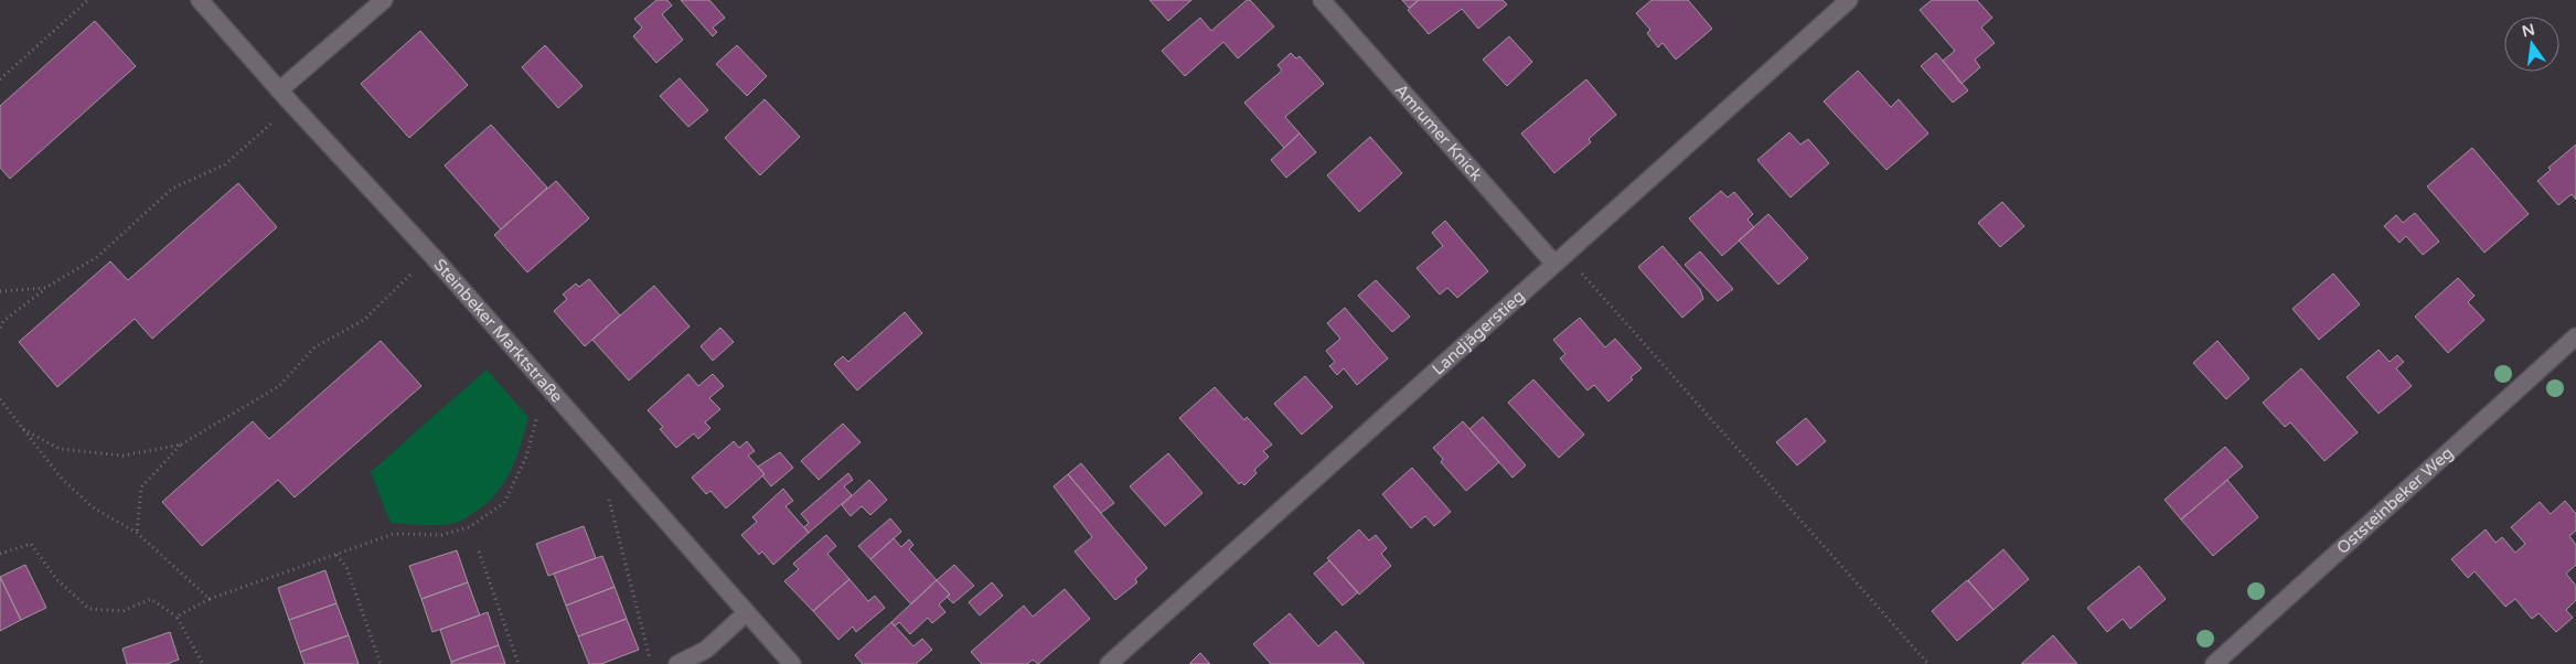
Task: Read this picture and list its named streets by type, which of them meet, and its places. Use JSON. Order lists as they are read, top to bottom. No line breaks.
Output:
{"streets":{"street":["Amrumer Knick","Steinbeker Marktstraße","Landjägerstieg","Oststeinbeker Weg"]},"crossings":[["Amrumer Knick","Landjägerstieg"]],"north":"top"}
